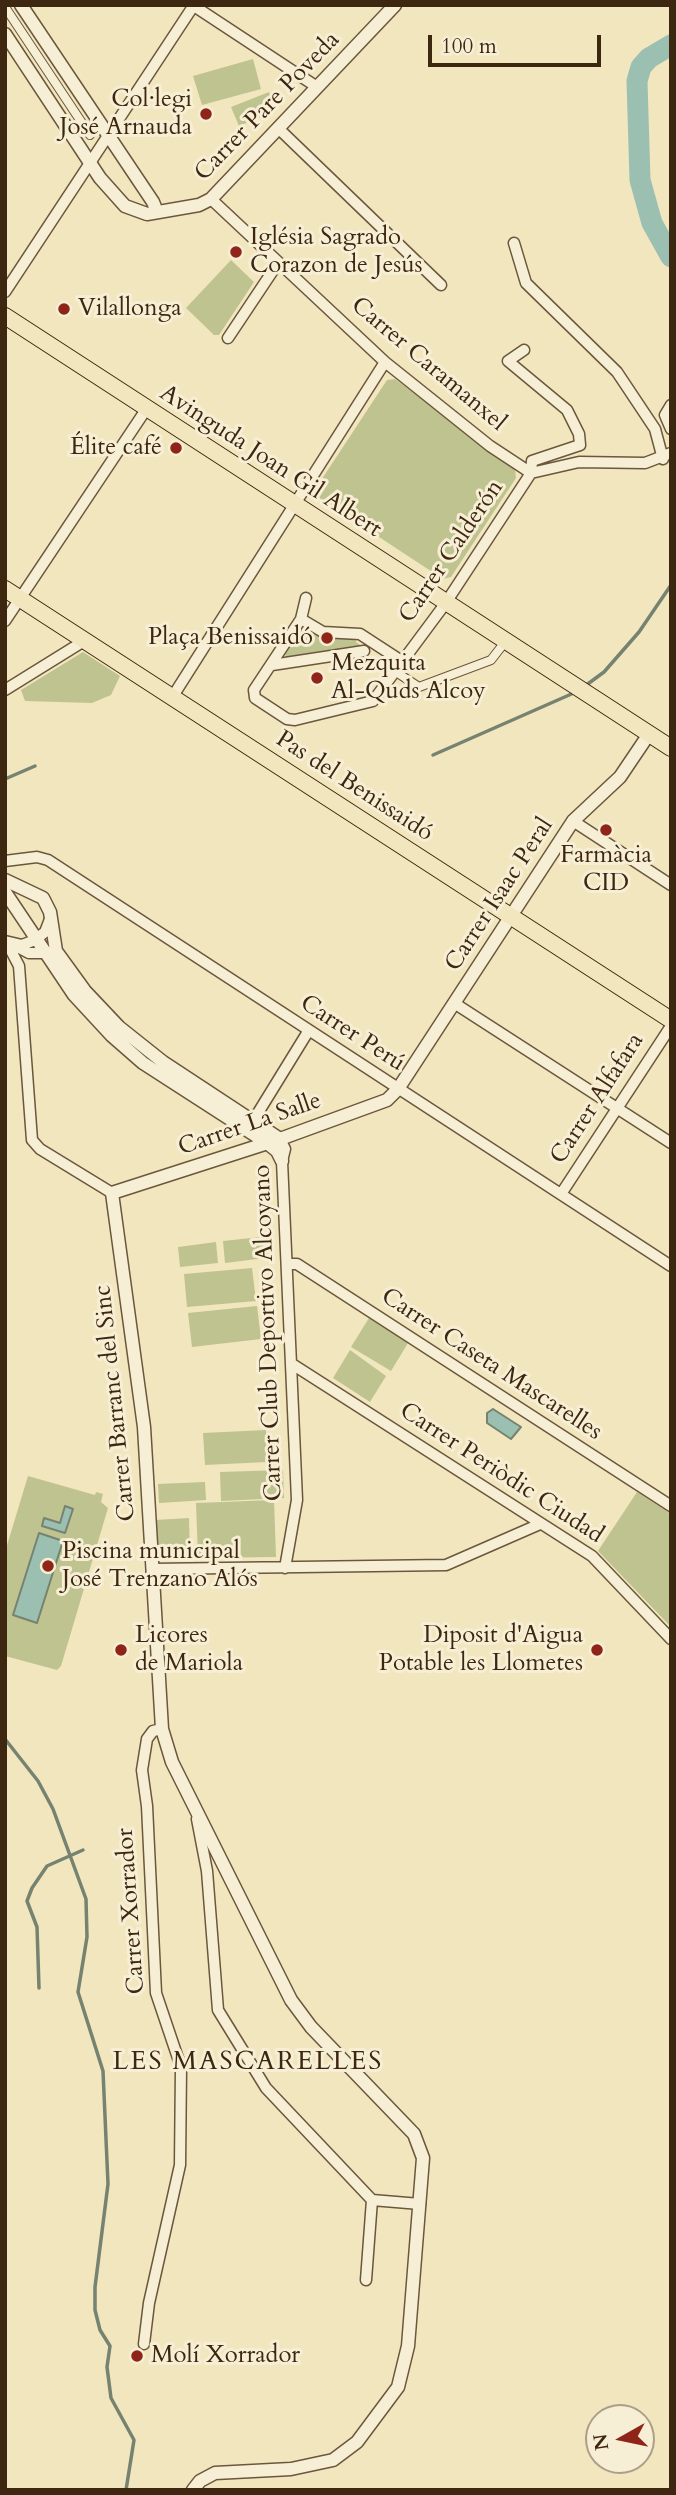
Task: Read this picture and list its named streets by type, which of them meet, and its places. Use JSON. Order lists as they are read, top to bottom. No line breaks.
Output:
{"streets":{"main road":["Avinguda Joan Gil Albert","Pas del Benissaidó"],"street":["Carrer Pare Poveda","Carrer Caramanxel","Carrer Calderón","Carrer Isaac Peral","Carrer Perú","Carrer Alfafara","Carrer La Salle","Carrer Club Deportivo Alcoyano","Carrer Caseta Mascarelles","Carrer Barranc del Sinc","Carrer Periòdic Ciudad","Carrer Xorrador"]},"crossings":[["Carrer Pare Poveda","Carrer Caramanxel"],["Carrer Caramanxel","Carrer Calderón"],["Avinguda Joan Gil Albert","Carrer Calderón"],["Avinguda Joan Gil Albert","Carrer Isaac Peral"],["Pas del Benissaidó","Carrer Isaac Peral"],["Carrer Isaac Peral","Carrer Perú"],["Carrer Isaac Peral","Carrer La Salle"],["Carrer Perú","Carrer Alfafara"],["Carrer Perú","Carrer La Salle"],["Carrer La Salle","Carrer Barranc del Sinc"],["Carrer Club Deportivo Alcoyano","Carrer Caseta Mascarelles"],["Carrer Club Deportivo Alcoyano","Carrer Periòdic Ciudad"],["Carrer Barranc del Sinc","Carrer Xorrador"]],"districts":["LES MASCARELLES"],"places":["Col·legi José Arnauda","Iglésia Sagrado Corazon de Jesús","Vilallonga","Élite café","Plaça Benissaidó","Mezquita Al-Quds Alcoy","Farmàcia CID","Piscina municipal José Trenzano Alós","Licores de Mariola","Diposit d'Aigua Potable les Llometes","Molí Xorrador"],"scale_bar":"100 m","north":"left"}
